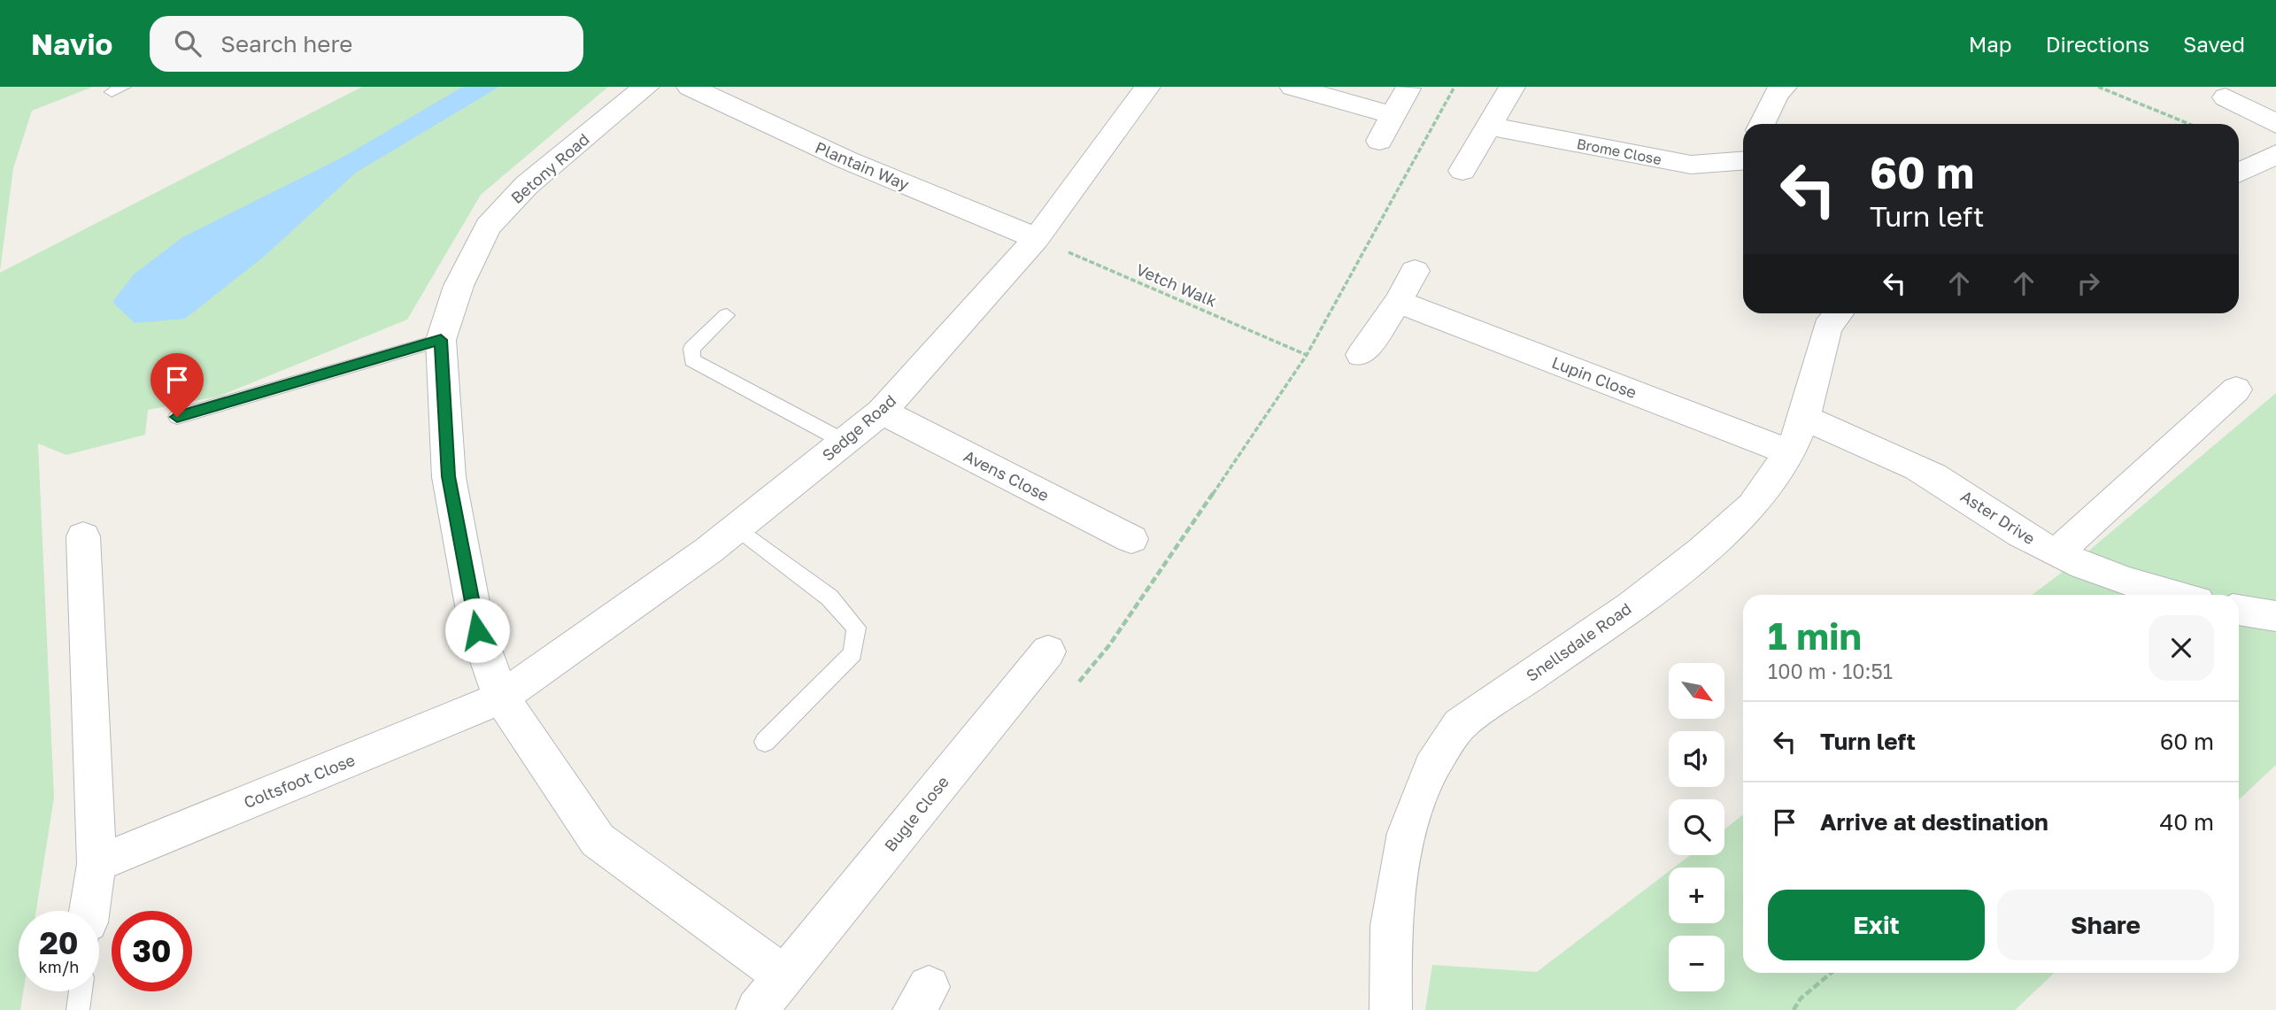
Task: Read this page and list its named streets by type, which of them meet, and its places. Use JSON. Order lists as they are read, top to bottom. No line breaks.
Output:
{"streets":{"street":["Brome Close","Plantain Way","Betony Road","Lupin Close","Sedge Road","Avens Close","Aster Drive","Snellsdale Road","Coltsfoot Close","Bugle Close"],"path":["Vetch Walk"]},"crossings":[["Plantain Way","Vetch Walk"],["Plantain Way","Sedge Road"],["Betony Road","Sedge Road"],["Betony Road","Coltsfoot Close"],["Vetch Walk","Sedge Road"],["Lupin Close","Snellsdale Road"],["Sedge Road","Avens Close"],["Sedge Road","Coltsfoot Close"],["Aster Drive","Snellsdale Road"]],"north":"bottom right","page":{"header":"Navio","search":"Search here","nav":["Map","Directions","Saved"],"turn":["60 m","Turn left"],"heading":["1 min","100 m · 10:51"],"map_buttons":["+","−"],"list":[{"name":"Turn left","value":"60 m"},{"name":"Arrive at destination","value":"40 m"}],"buttons":["Exit","Share"],"speed":"20 km/h","limit":"30"}}
